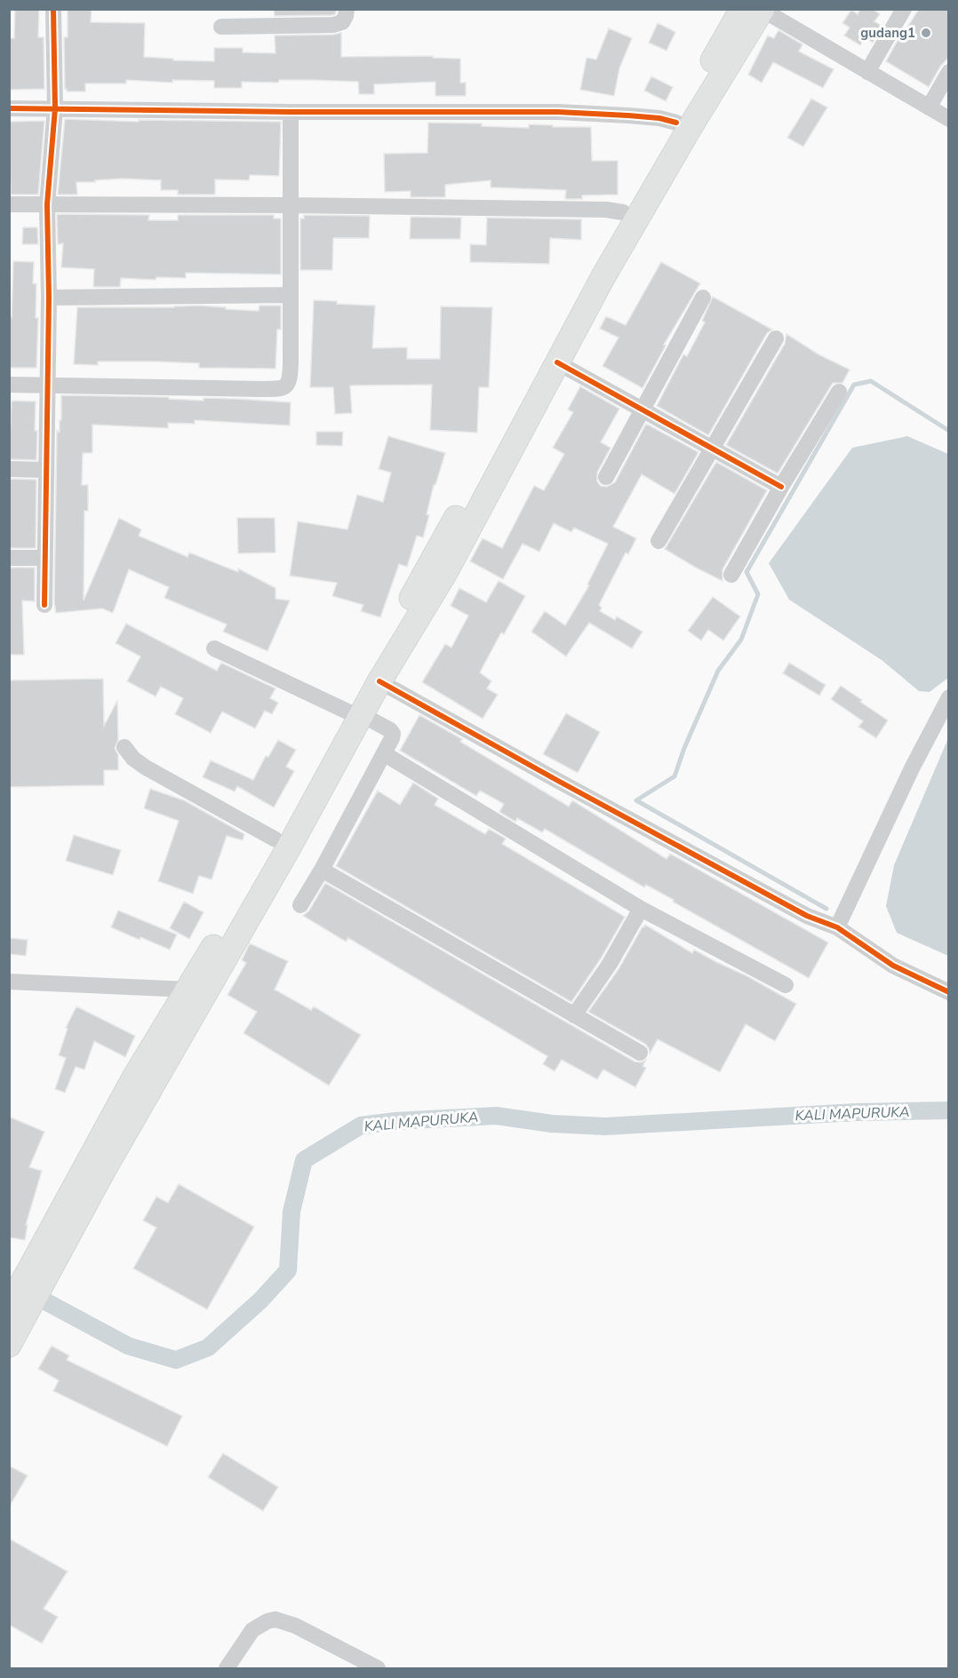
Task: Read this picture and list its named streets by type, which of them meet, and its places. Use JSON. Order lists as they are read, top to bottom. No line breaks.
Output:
{"water":["KALI MAPURUKA"],"places":["gudang1"]}
